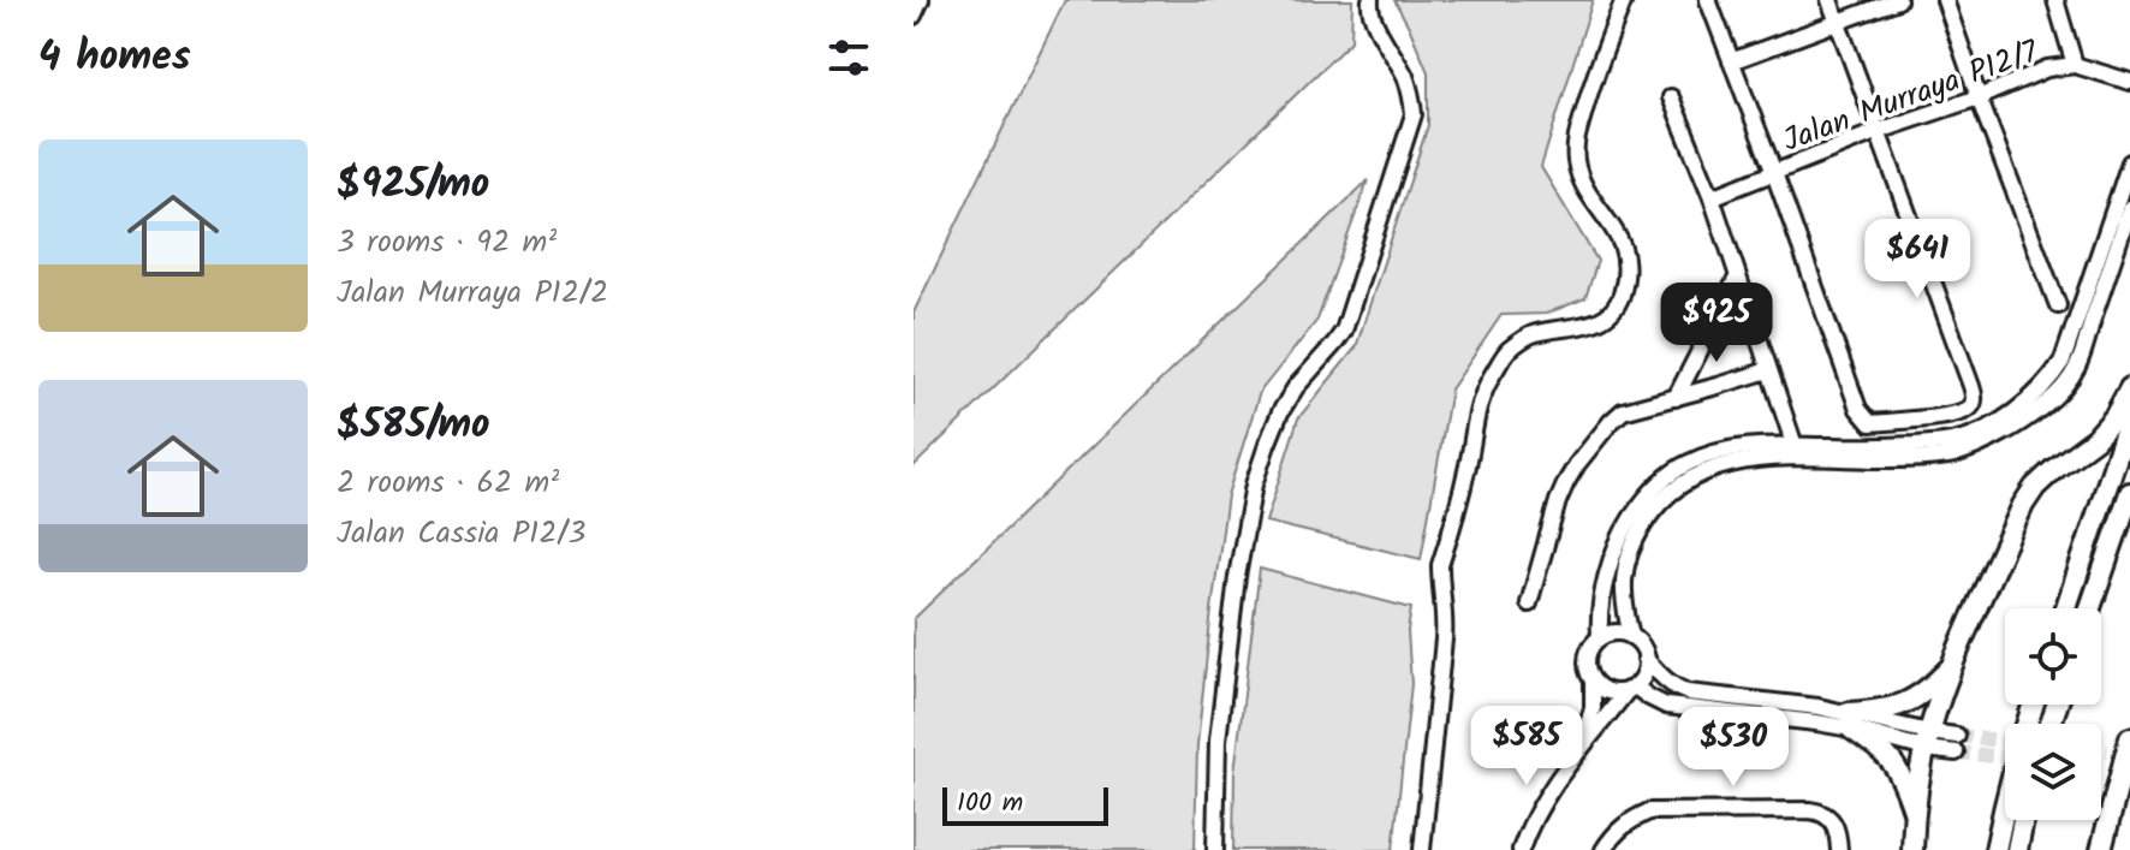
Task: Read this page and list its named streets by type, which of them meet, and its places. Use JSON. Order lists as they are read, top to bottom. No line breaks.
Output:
{"streets":{"street":["Jalan Murraya P12/7"]},"scale_bar":"100 m","page":{"heading":"4 homes","list":[{"name":"$925/mo","note":"3 rooms · 92 m² · Jalan Murraya P12/2"},{"name":"$585/mo","note":"2 rooms · 62 m² · Jalan Cassia P12/3"}],"price":["$641","$925","$585","$530"],"scale":"100 m"}}
